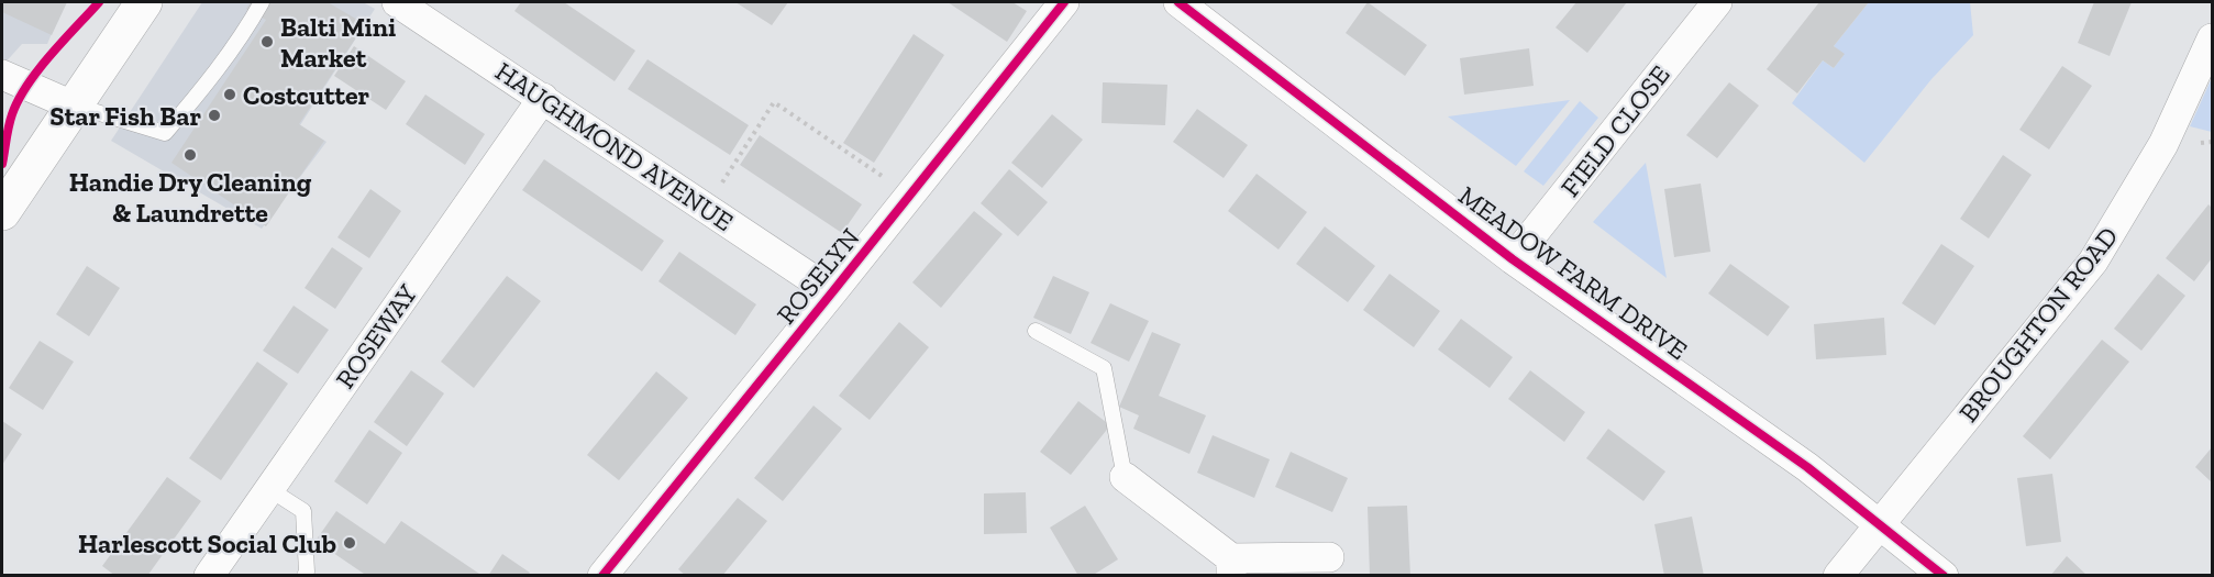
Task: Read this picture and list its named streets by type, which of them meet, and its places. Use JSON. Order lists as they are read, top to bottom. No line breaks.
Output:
{"streets":{"street":["FIELD CLOSE","HAUGHMOND AVENUE","MEADOW FARM DRIVE","ROSELYN","BROUGHTON ROAD","ROSEWAY"]},"crossings":[["FIELD CLOSE","MEADOW FARM DRIVE"],["HAUGHMOND AVENUE","ROSELYN"],["HAUGHMOND AVENUE","ROSEWAY"],["MEADOW FARM DRIVE","BROUGHTON ROAD"]],"places":["Balti Mini Market","Costcutter","Star Fish Bar","Handie Dry Cleaning & Laundrette","Harlescott Social Club"]}
